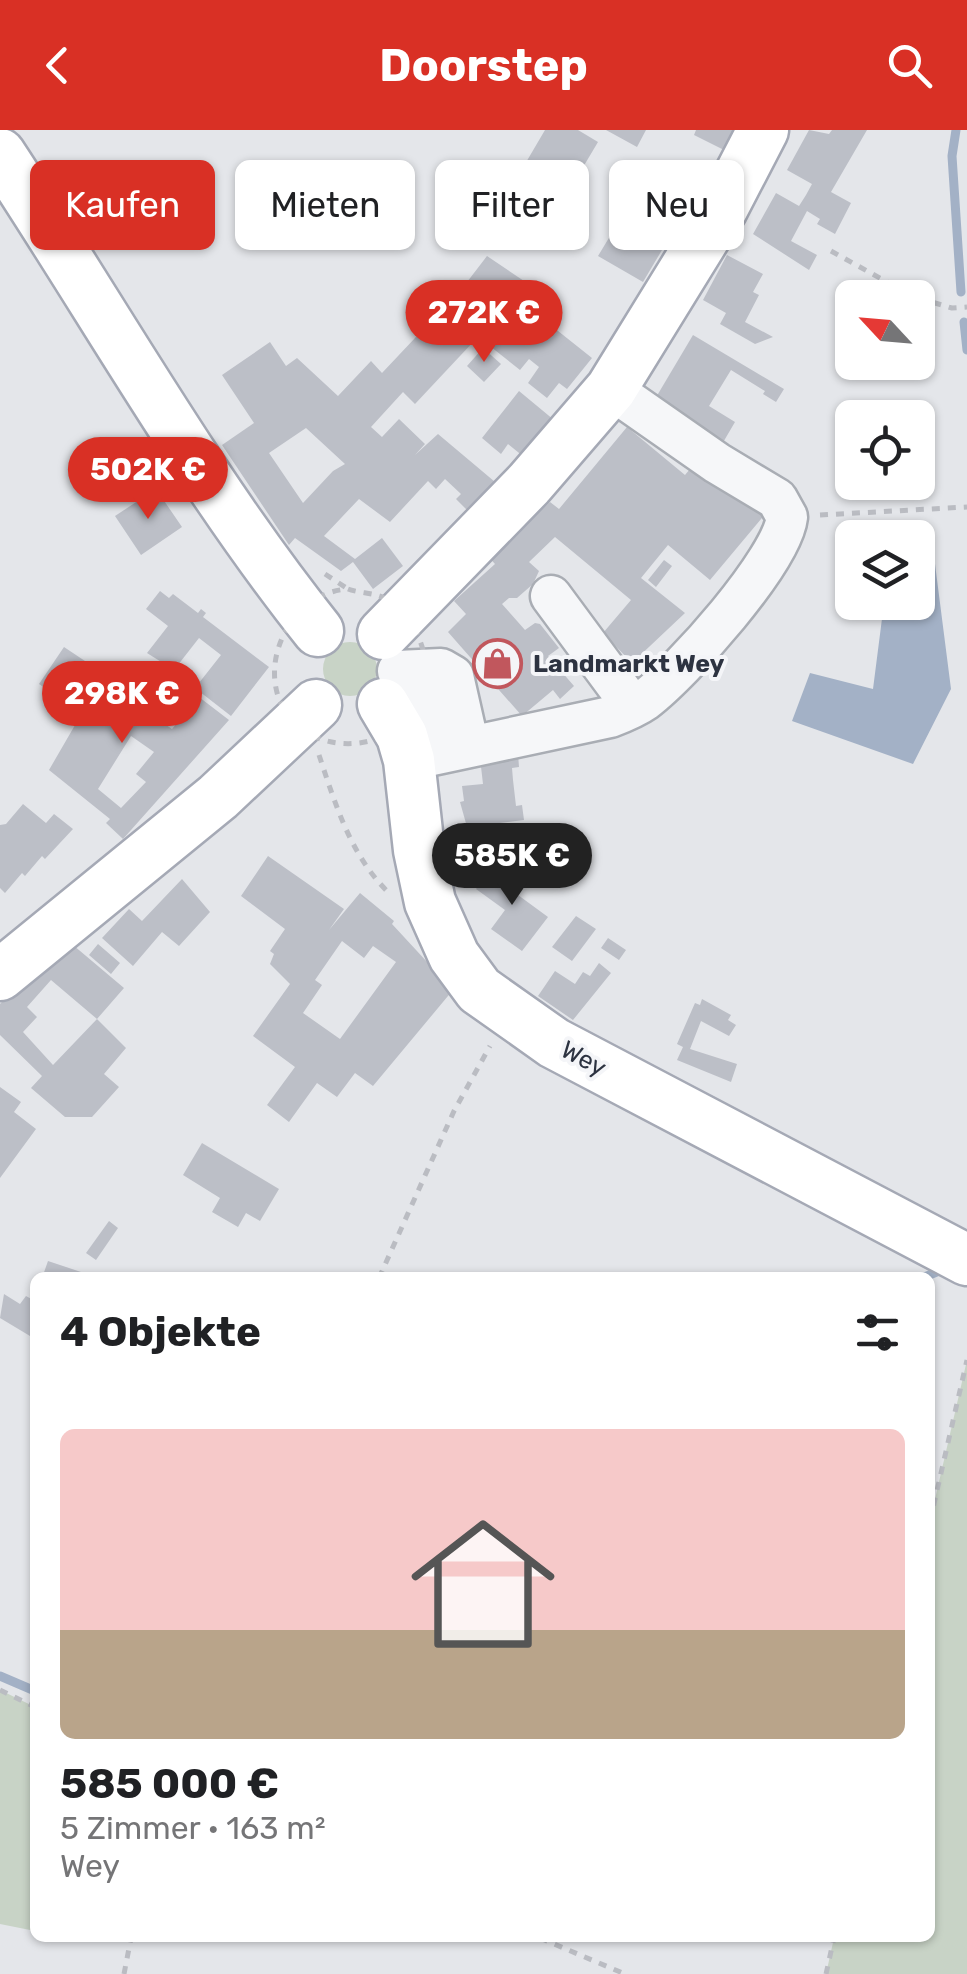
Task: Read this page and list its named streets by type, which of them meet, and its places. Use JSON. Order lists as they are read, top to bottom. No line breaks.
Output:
{"streets":{"main road":["Wey"]},"places":{"shop":["Landmarkt Wey"]},"north":"top left","page":{"header":"Doorstep","chip":["Kaufen","Mieten","Filter","Neu"],"price":["272K €","502K €","298K €","585K €"],"heading":"4 Objekte","list":[{"name":"585 000 €","note":"5 Zimmer · 163 m² · Wey"}]}}
